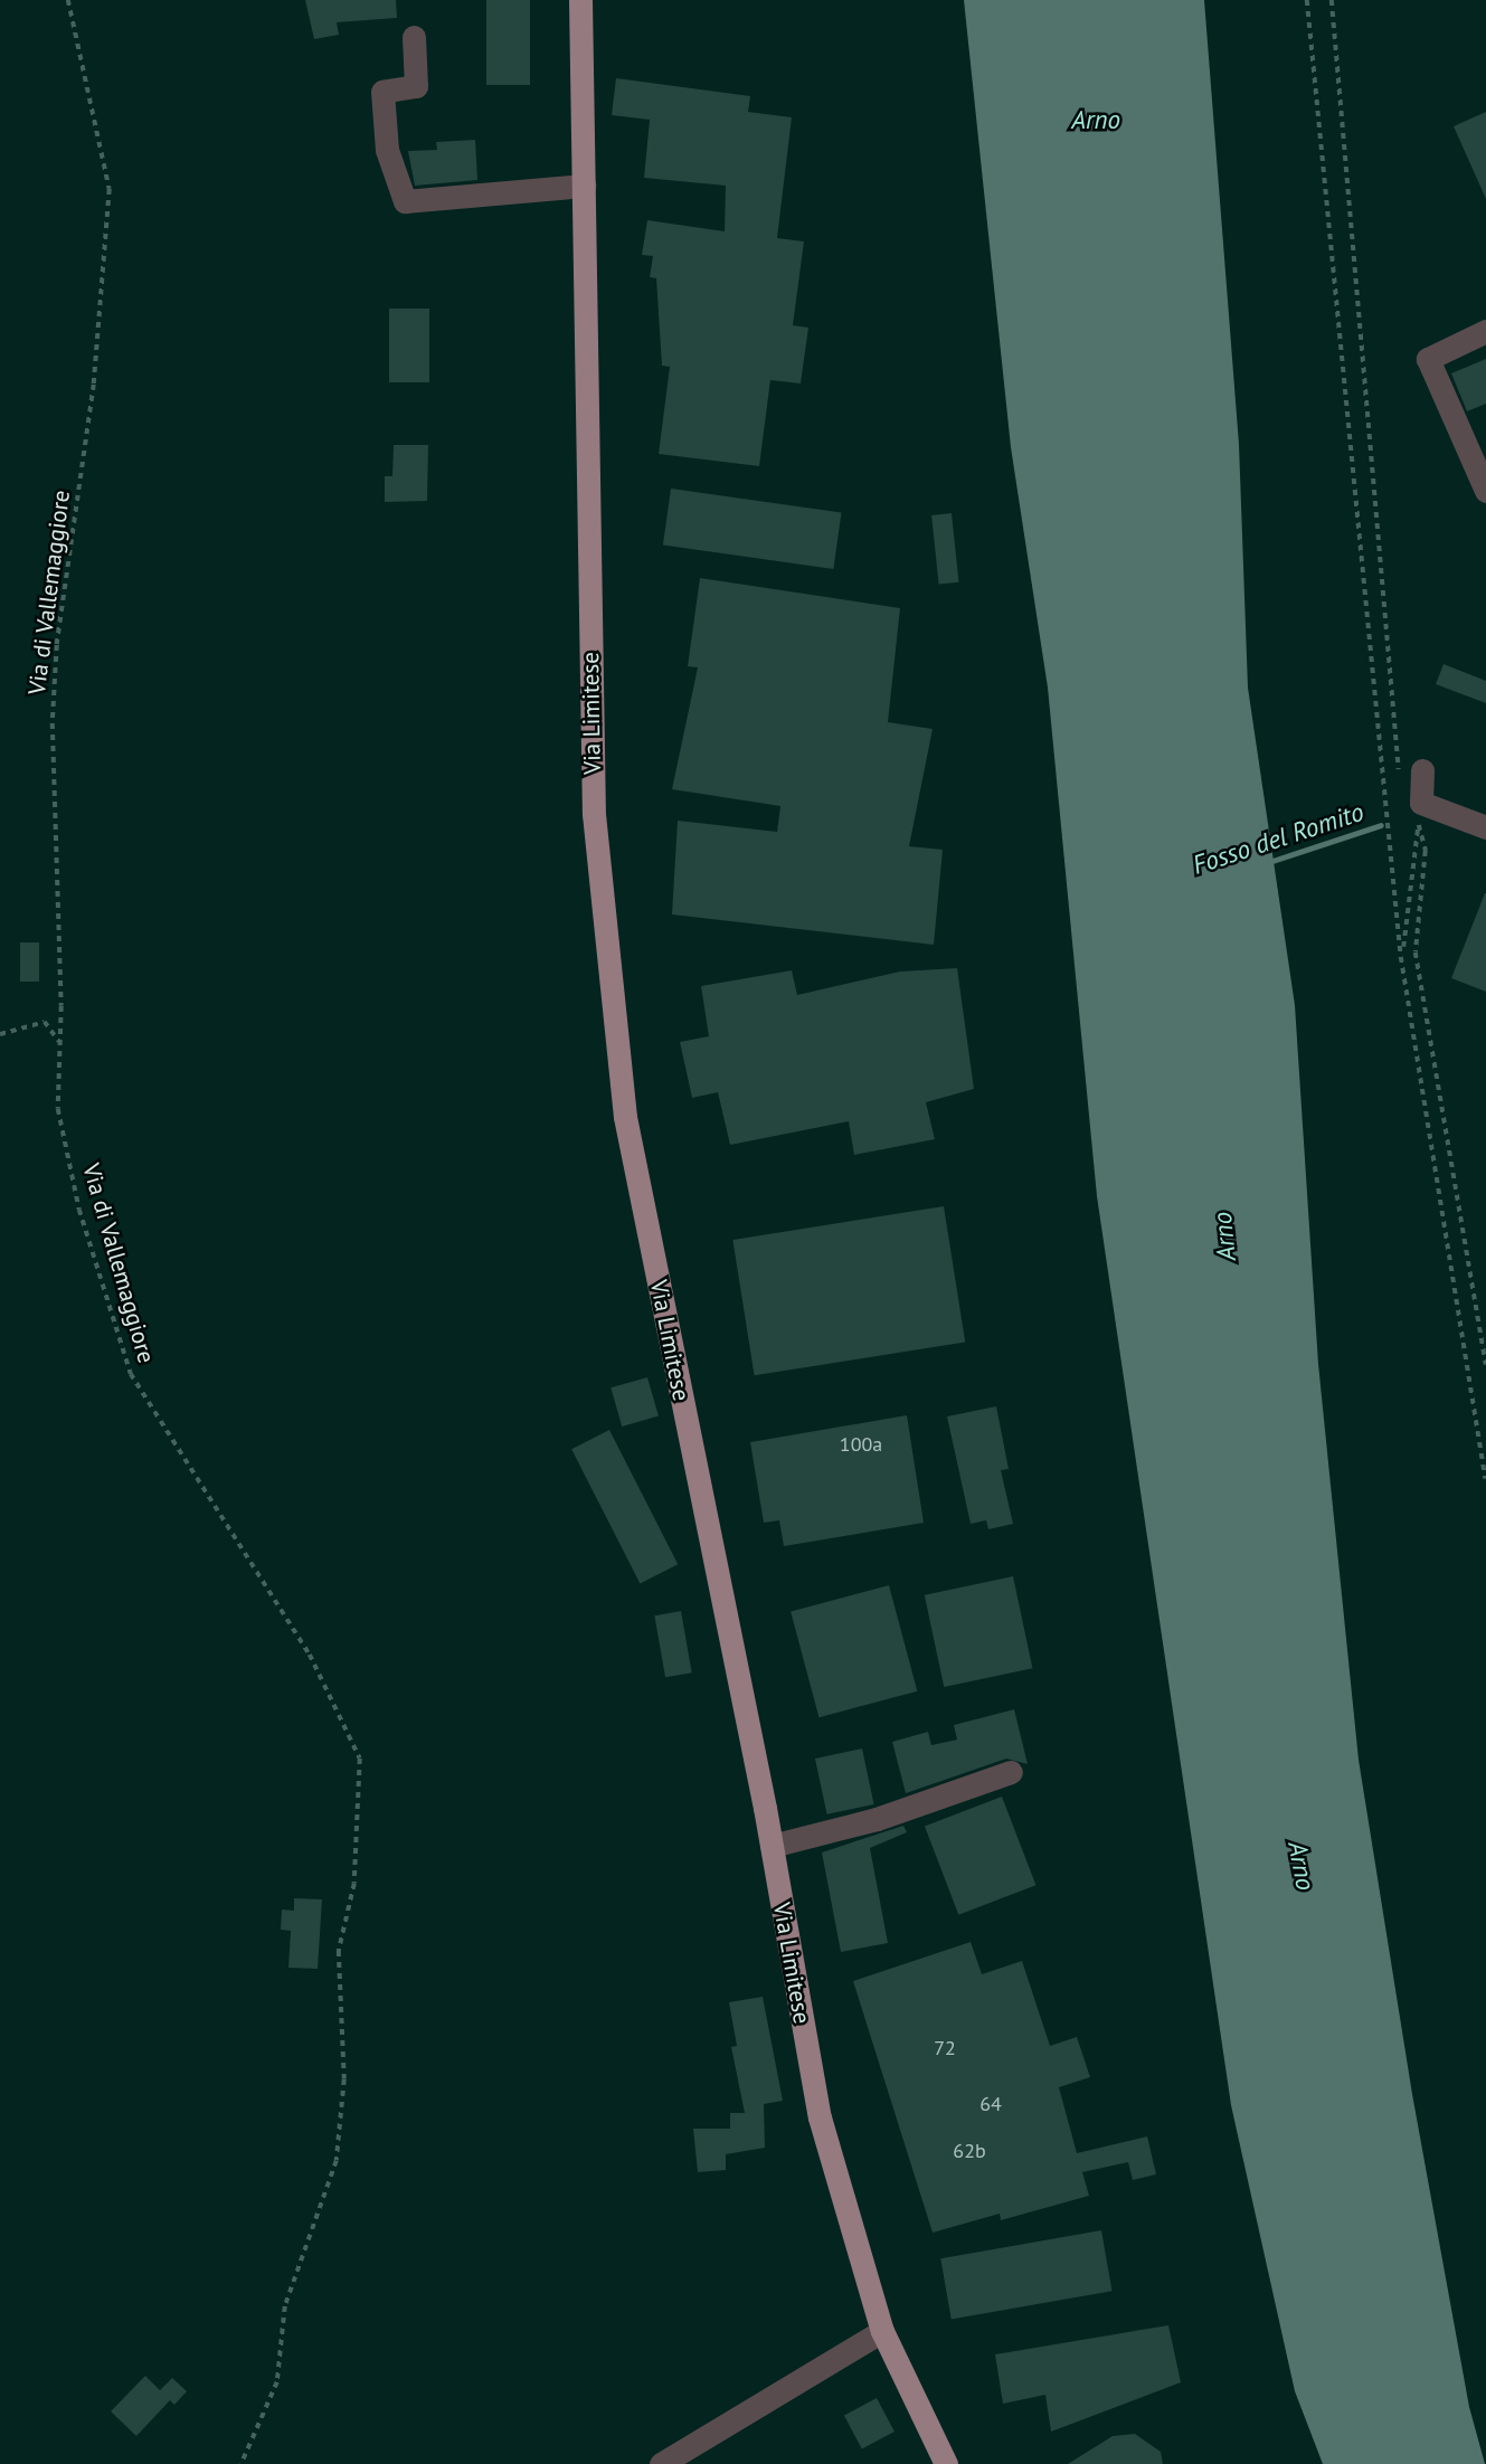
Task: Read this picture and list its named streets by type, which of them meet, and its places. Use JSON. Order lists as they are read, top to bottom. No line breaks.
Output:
{"streets":{"main road":["Via Limitese"],"path":["Via di Vallemaggiore"]},"water":["Arno","Fosso del Romito"],"house_numbers":["100a","72","64","62b"]}
